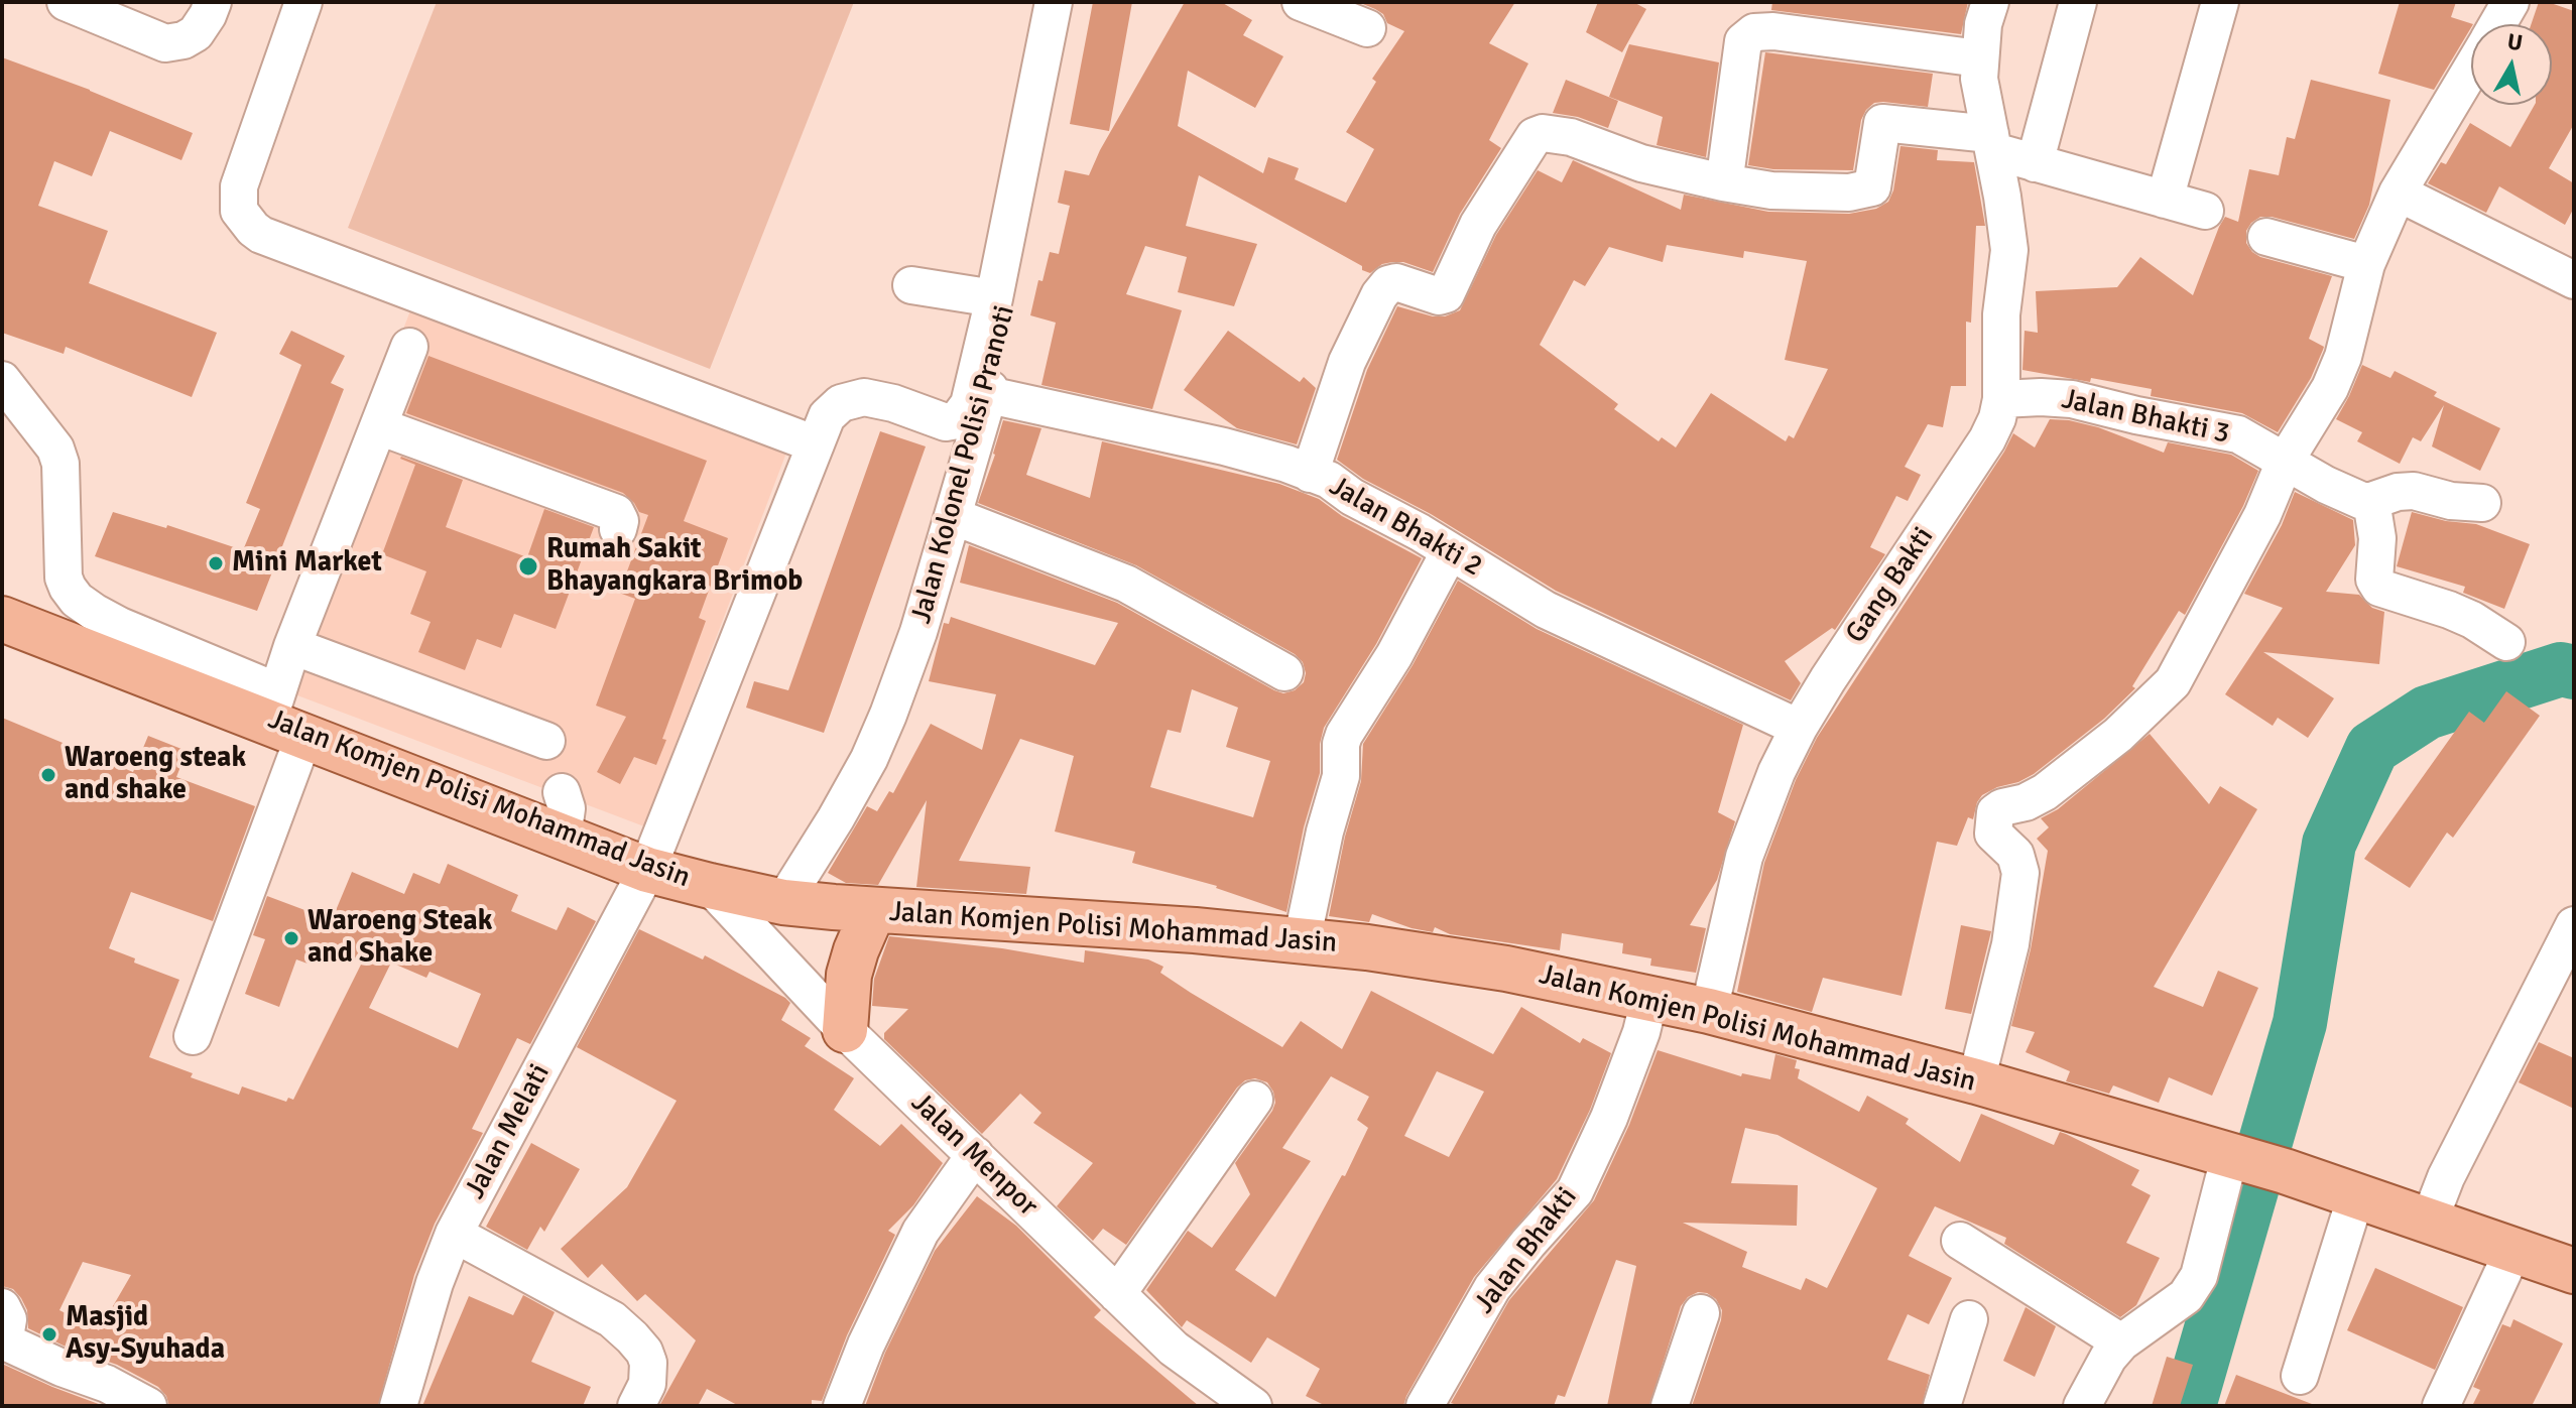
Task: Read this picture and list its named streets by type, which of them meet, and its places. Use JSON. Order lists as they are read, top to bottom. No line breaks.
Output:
{"streets":{"main road":["Jalan Komjen Polisi Mohammad Jasin"],"street":["Jalan Bhakti 3","Jalan Kolonel Polisi Pranoti","Jalan Bhakti 2","Gang Bakti","Jalan Melati","Jalan Menpor","Jalan Bhakti"]},"crossings":[["Jalan Bhakti 3","Gang Bakti"],["Jalan Kolonel Polisi Pranoti","Jalan Bhakti 2"],["Jalan Kolonel Polisi Pranoti","Jalan Komjen Polisi Mohammad Jasin"],["Jalan Bhakti 2","Gang Bakti"],["Gang Bakti","Jalan Komjen Polisi Mohammad Jasin"],["Jalan Komjen Polisi Mohammad Jasin","Jalan Melati"],["Jalan Komjen Polisi Mohammad Jasin","Jalan Menpor"],["Jalan Komjen Polisi Mohammad Jasin","Jalan Bhakti"]],"places":["Mini Market","Rumah Sakit Bhayangkara Brimob","Waroeng steak and shake","Waroeng Steak and Shake","Masjid Asy-Syuhada"],"north":"top"}
